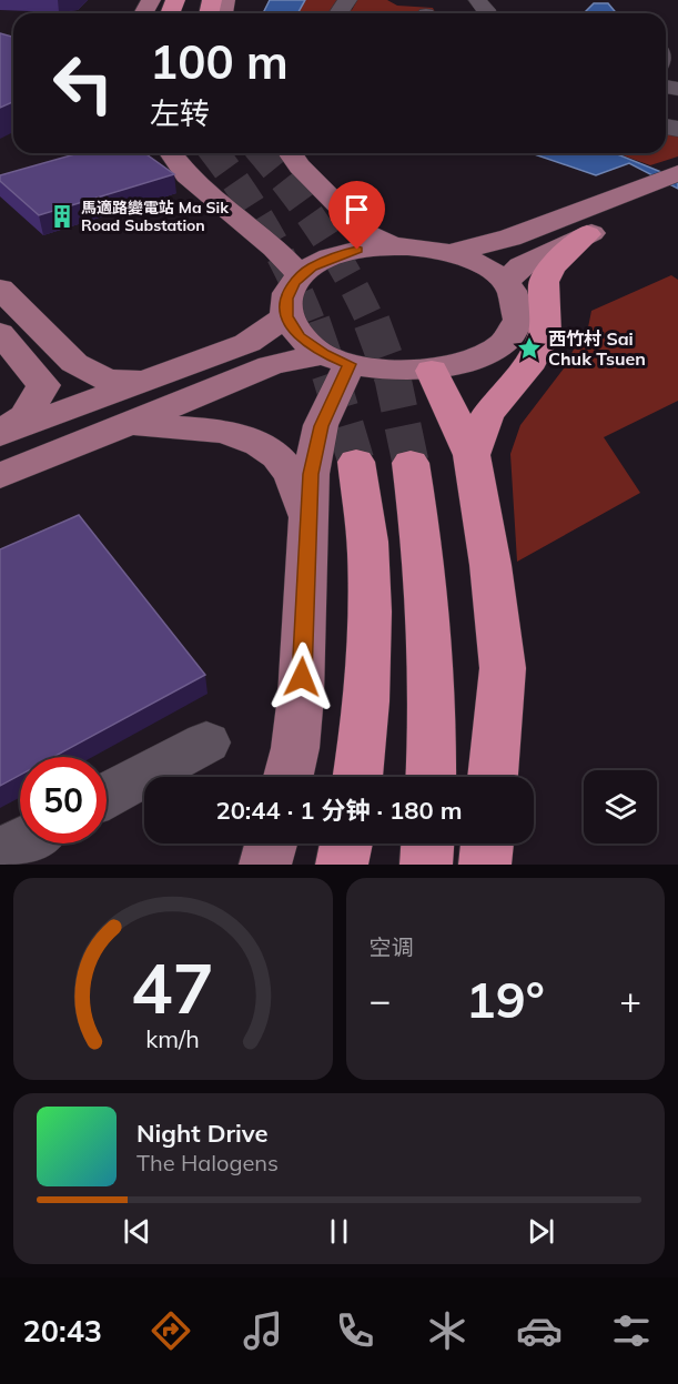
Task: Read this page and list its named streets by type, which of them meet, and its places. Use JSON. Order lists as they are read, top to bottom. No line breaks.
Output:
{"places":{"building":["馬適路變電站 Ma Sik Road Substation"],"place":["西竹村 Sai Chuk Tsuen"]},"page":{"turn":["100 m","左转"],"limit":"50","trip":"20:44 · 1 分钟 · 180 m","tile":"空调","heat":["−","19°","+"],"song":["Night Drive","The Halogens"],"tabs":"20:43","gauge":["47","km/h"]}}
